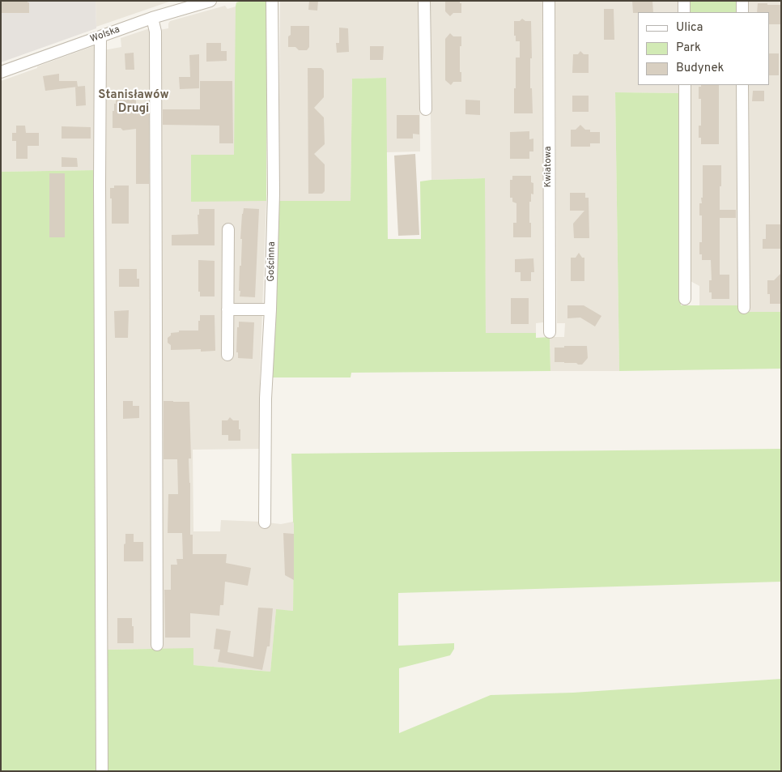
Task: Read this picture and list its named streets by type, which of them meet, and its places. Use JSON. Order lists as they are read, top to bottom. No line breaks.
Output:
{"streets":{"street":["Wolska","Kwiatowa","Gościnna"]},"districts":["Stanisławów Drugi"],"legend":["Ulica","Park","Budynek"]}
